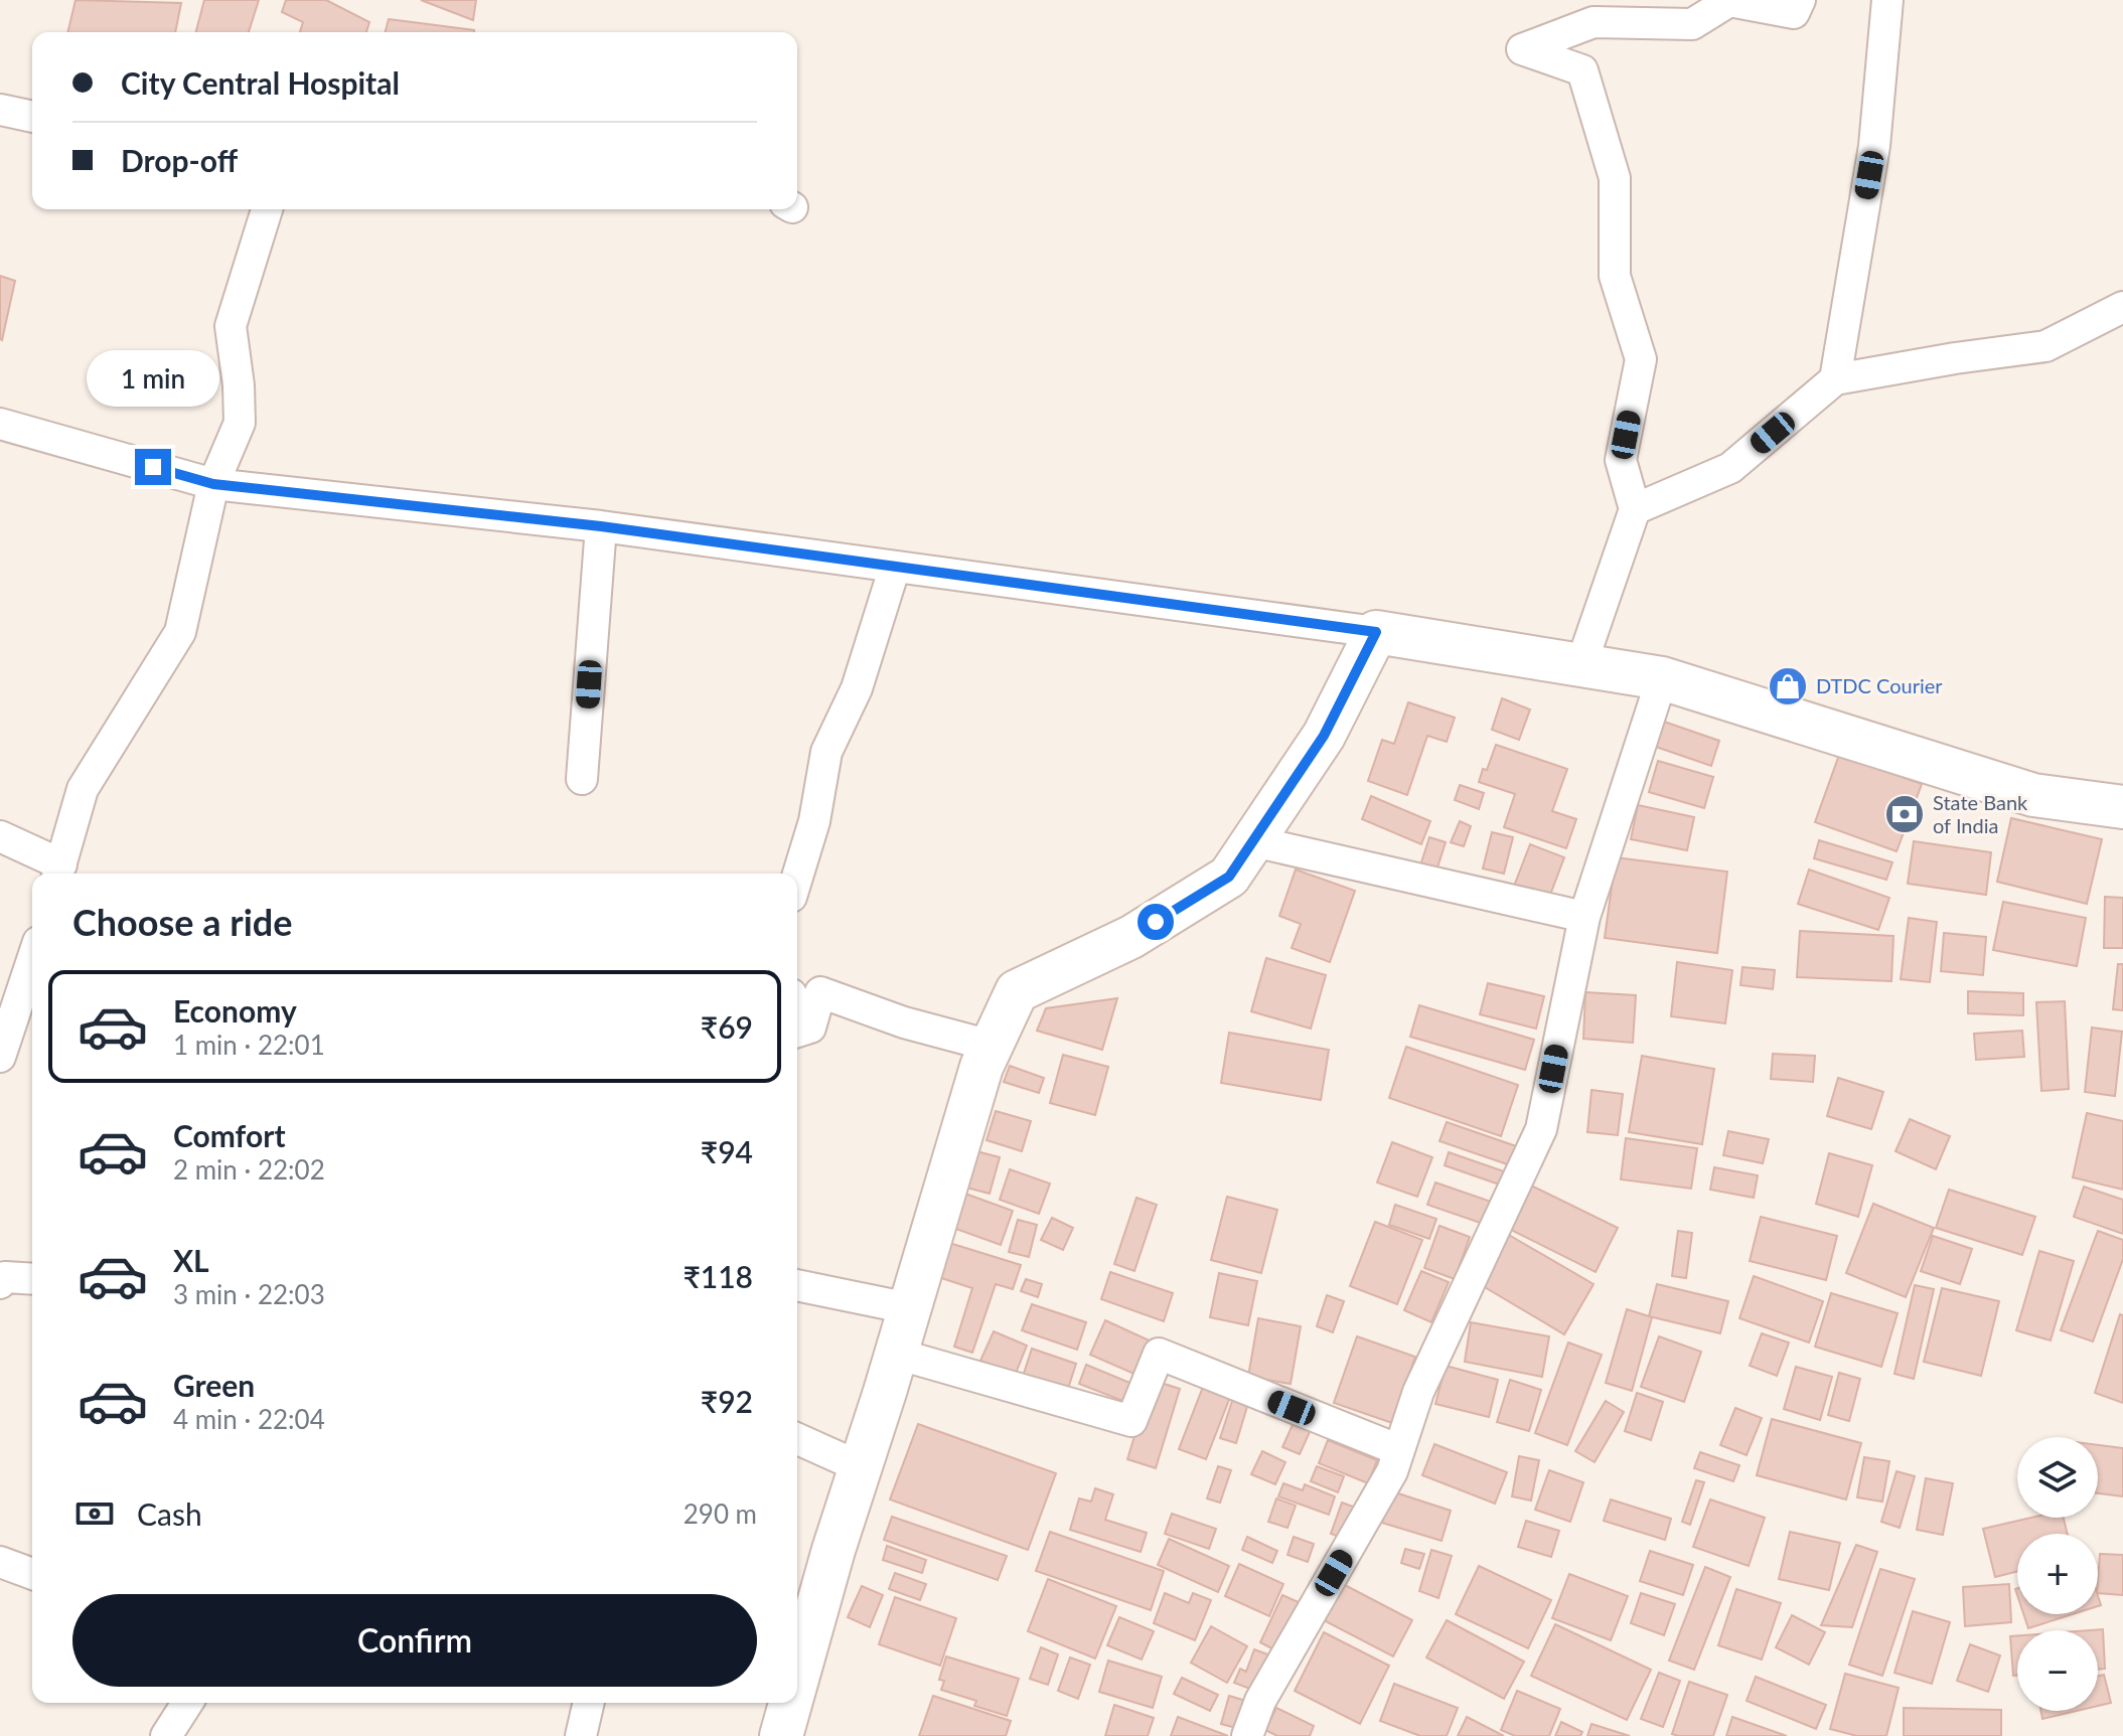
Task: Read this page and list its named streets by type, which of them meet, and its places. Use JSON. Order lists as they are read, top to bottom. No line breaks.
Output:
{"places":{"shop":["DTDC Courier"],"bank":["State Bank of India"]},"page":{"banner":["City Central Hospital","Drop-off"],"bubble":"1 min","heading":"Choose a ride","list":[{"name":"Economy","note":"1 min · 22:01","value":"₹69"},{"name":"Comfort","note":"2 min · 22:02","value":"₹94"},{"name":"XL","note":"3 min · 22:03","value":"₹118"},{"name":"Green","note":"4 min · 22:04","value":"₹92"}],"map_buttons":["+","−"],"pay":["Cash","290 m"],"buttons":"Confirm"}}
